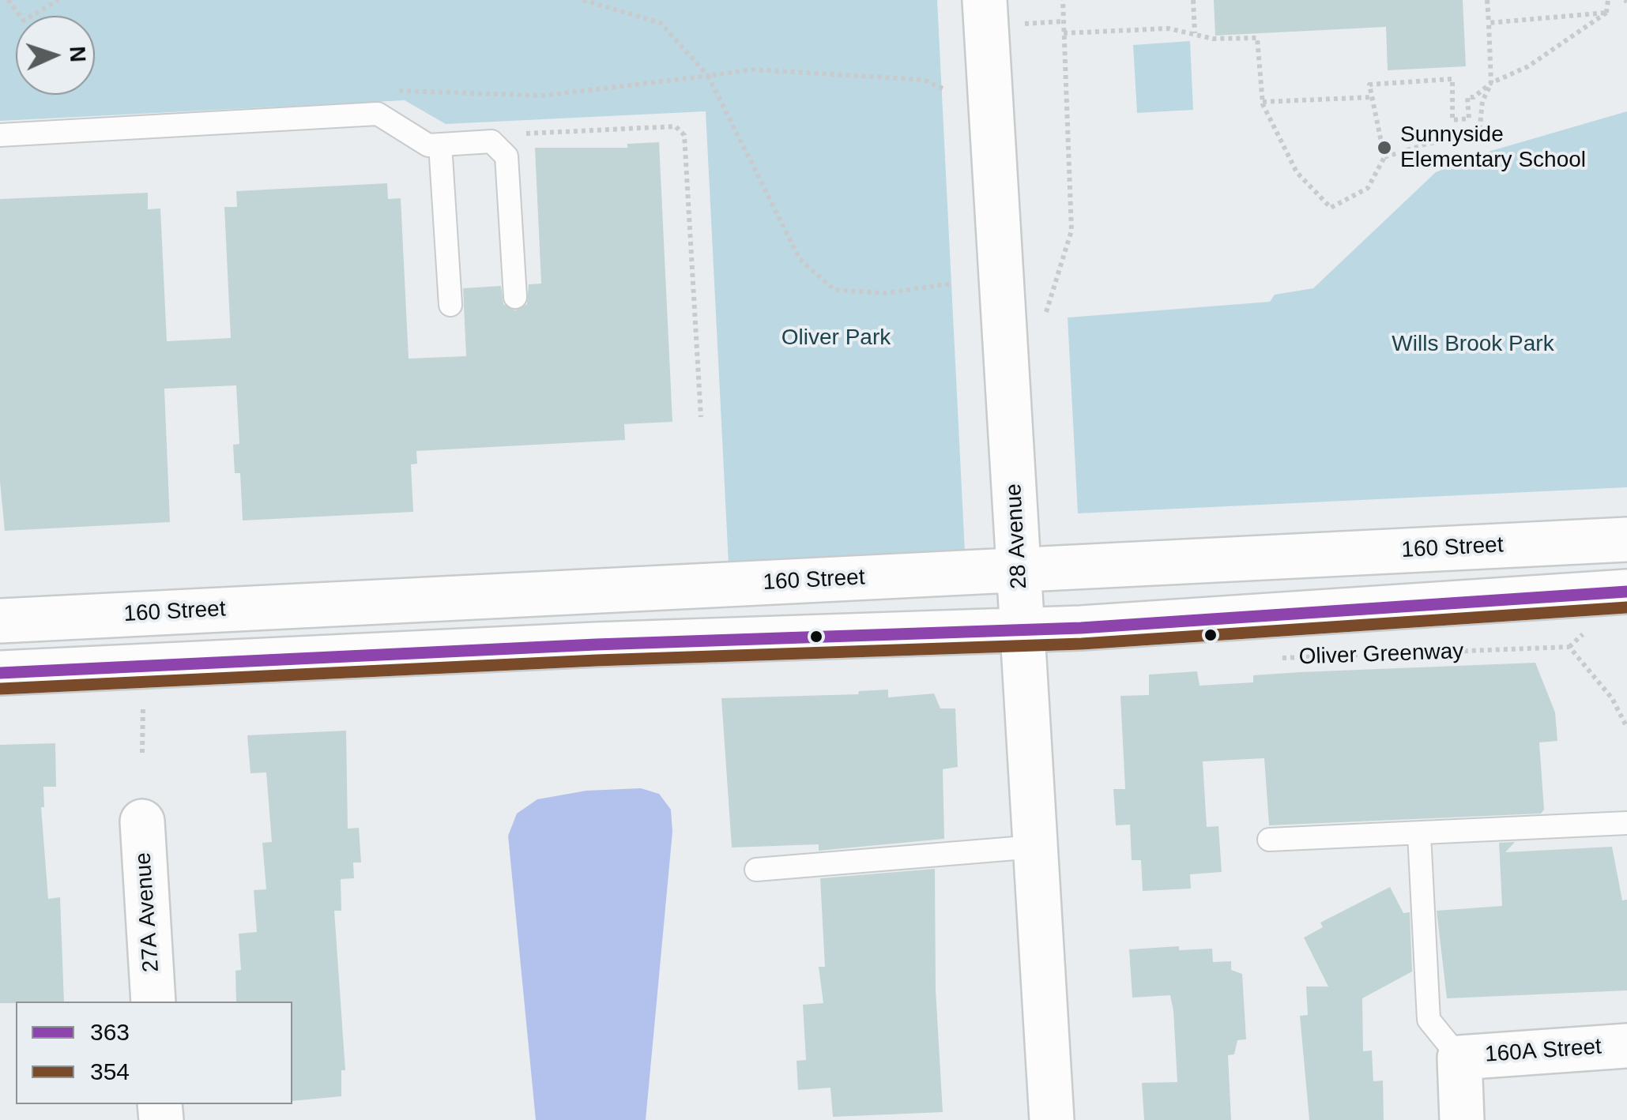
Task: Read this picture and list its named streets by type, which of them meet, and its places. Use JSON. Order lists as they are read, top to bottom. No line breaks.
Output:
{"streets":{"main road":["28 Avenue","160 Street","27A Avenue","160A Street"],"path":["Oliver Greenway"]},"crossings":[["28 Avenue","160 Street"]],"parks":["Oliver Park","Wills Brook Park"],"places":["Sunnyside Elementary School"],"lines":["transit line 363","transit line 354"],"legend":["363","354"],"north":"right"}
